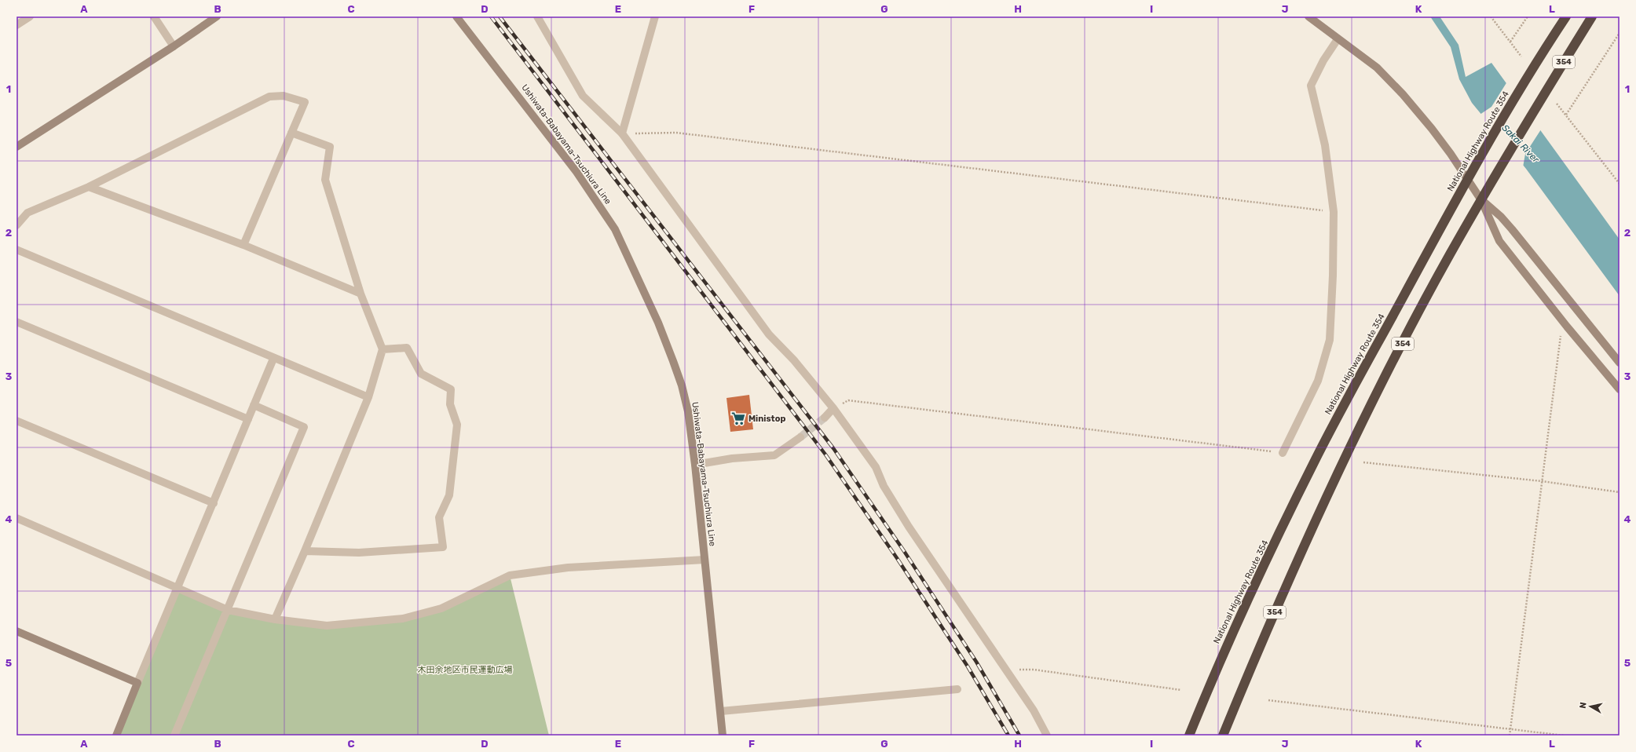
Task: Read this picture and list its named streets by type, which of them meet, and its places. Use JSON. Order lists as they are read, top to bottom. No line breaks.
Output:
{"streets":{"highway":["354","National Highway Route 354"],"street":["Ushiwata-Babayama-Tsuchiura Line"]},"water":["Sakai River"],"parks":["木田余地区市民運動広場"],"places":{"supermarket":["Ministop"]},"north":"left","grid":{"columns":["A","B","C","D","E","F","G","H","I","J","K","L"],"rows":["1","2","3","4","5"]}}
